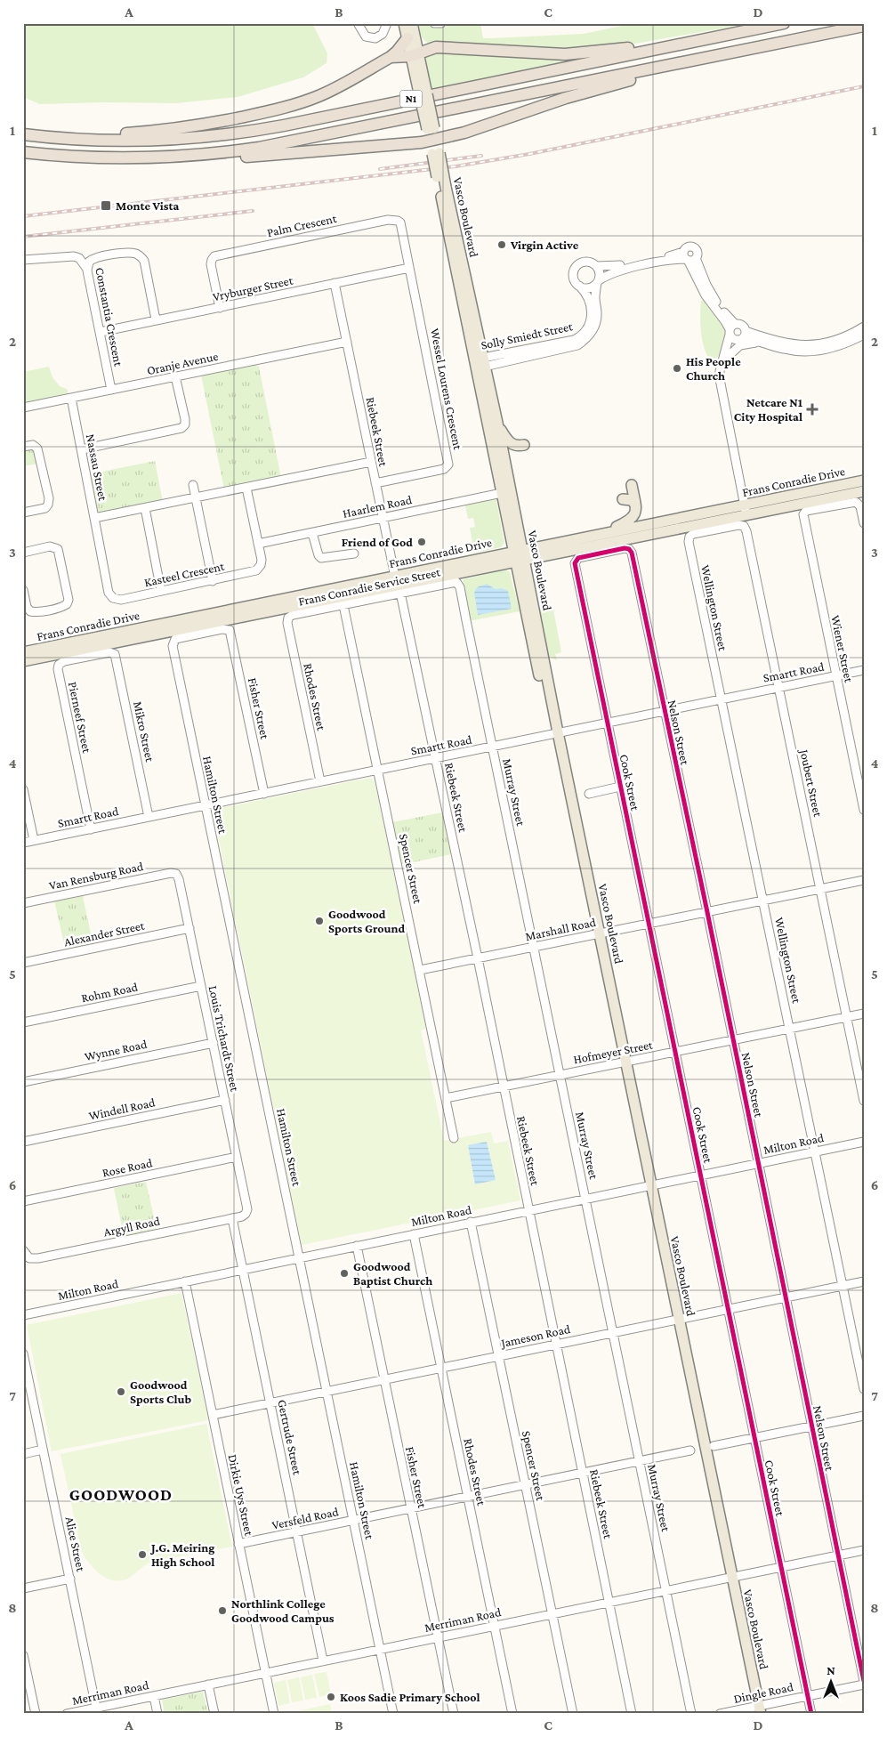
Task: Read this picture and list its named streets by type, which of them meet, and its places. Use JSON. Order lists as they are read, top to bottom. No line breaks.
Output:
{"streets":{"highway":["N1"],"main road":["Vasco Boulevard","Frans Conradie Drive"],"street":["Palm Crescent","Vryburger Street","Constantia Crescent","Solly Smiedt Street","Oranje Avenue","Wessel Lourens Crescent","Riebeek Street","Nassau Street","Haarlem Road","Kasteel Crescent","Frans Conradie Service Street","Wellington Street","Wiener Street","Smartt Road","Rhodes Street","Fisher Street","Pierneef Street","Mikro Street","Nelson Street","Cook Street","Joubert Street","Murray Street","Hamilton Street","Spencer Street","Van Rensburg Road","Marshall Road","Alexander Street","Rohm Road","Louis Trichardt Street","Wynne Road","Hofmeyer Street","Windell Road","Milton Road","Rose Road","Argyll Road","Jameson Road","Gertrude Street","Dirkie Uys Street","Versfeld Road","Alice Street","Merriman Road","Dingle Road"]},"crossings":[["Vasco Boulevard","Solly Smiedt Street"],["Vasco Boulevard","Frans Conradie Drive"],["Vasco Boulevard","Haarlem Road"],["Vasco Boulevard","Smartt Road"],["Vasco Boulevard","Marshall Road"],["Vasco Boulevard","Hofmeyer Street"],["Vasco Boulevard","Milton Road"],["Vasco Boulevard","Jameson Road"],["Vasco Boulevard","Merriman Road"],["Vasco Boulevard","Dingle Road"],["Palm Crescent","Vryburger Street"],["Palm Crescent","Wessel Lourens Crescent"],["Vryburger Street","Constantia Crescent"],["Vryburger Street","Wessel Lourens Crescent"],["Vryburger Street","Riebeek Street"],["Constantia Crescent","Oranje Avenue"],["Oranje Avenue","Riebeek Street"],["Oranje Avenue","Nassau Street"],["Wessel Lourens Crescent","Riebeek Street"],["Riebeek Street","Nassau Street"],["Riebeek Street","Frans Conradie Drive"],["Riebeek Street","Haarlem Road"],["Riebeek Street","Frans Conradie Service Street"],["Riebeek Street","Smartt Road"],["Riebeek Street","Marshall Road"],["Riebeek Street","Hofmeyer Street"],["Riebeek Street","Milton Road"],["Riebeek Street","Jameson Road"],["Riebeek Street","Versfeld Road"],["Riebeek Street","Merriman Road"],["Nassau Street","Kasteel Crescent"],["Frans Conradie Drive","Frans Conradie Service Street"],["Haarlem Road","Kasteel Crescent"],["Frans Conradie Service Street","Rhodes Street"],["Frans Conradie Service Street","Murray Street"],["Frans Conradie Service Street","Spencer Street"],["Wellington Street","Smartt Road"],["Wellington Street","Joubert Street"],["Wellington Street","Marshall Road"],["Wellington Street","Hofmeyer Street"],["Wellington Street","Milton Road"],["Wellington Street","Jameson Road"],["Wiener Street","Smartt Road"],["Smartt Road","Rhodes Street"],["Smartt Road","Fisher Street"],["Smartt Road","Pierneef Street"],["Smartt Road","Mikro Street"],["Smartt Road","Nelson Street"],["Smartt Road","Cook Street"],["Smartt Road","Joubert Street"],["Smartt Road","Murray Street"],["Smartt Road","Hamilton Street"],["Smartt Road","Spencer Street"],["Rhodes Street","Milton Road"],["Rhodes Street","Jameson Road"],["Rhodes Street","Versfeld Road"],["Rhodes Street","Merriman Road"],["Fisher Street","Hamilton Street"],["Fisher Street","Milton Road"],["Fisher Street","Jameson Road"],["Fisher Street","Versfeld Road"],["Fisher Street","Merriman Road"],["Pierneef Street","Mikro Street"],["Nelson Street","Cook Street"],["Nelson Street","Marshall Road"],["Nelson Street","Hofmeyer Street"],["Nelson Street","Milton Road"],["Nelson Street","Jameson Road"],["Nelson Street","Merriman Road"],["Nelson Street","Dingle Road"],["Cook Street","Marshall Road"],["Cook Street","Hofmeyer Street"],["Cook Street","Milton Road"],["Cook Street","Jameson Road"],["Cook Street","Merriman Road"],["Cook Street","Dingle Road"],["Joubert Street","Marshall Road"],["Joubert Street","Hofmeyer Street"],["Murray Street","Marshall Road"],["Murray Street","Hofmeyer Street"],["Murray Street","Milton Road"],["Murray Street","Jameson Road"],["Murray Street","Versfeld Road"],["Murray Street","Merriman Road"],["Hamilton Street","Milton Road"],["Hamilton Street","Jameson Road"],["Hamilton Street","Versfeld Road"],["Hamilton Street","Merriman Road"],["Spencer Street","Marshall Road"],["Spencer Street","Hofmeyer Street"],["Spencer Street","Milton Road"],["Spencer Street","Jameson Road"],["Spencer Street","Versfeld Road"],["Spencer Street","Merriman Road"],["Van Rensburg Road","Louis Trichardt Street"],["Alexander Street","Louis Trichardt Street"],["Rohm Road","Louis Trichardt Street"],["Louis Trichardt Street","Wynne Road"],["Louis Trichardt Street","Windell Road"],["Louis Trichardt Street","Rose Road"],["Louis Trichardt Street","Argyll Road"],["Milton Road","Gertrude Street"],["Milton Road","Dirkie Uys Street"],["Argyll Road","Gertrude Street"],["Jameson Road","Gertrude Street"],["Jameson Road","Dirkie Uys Street"],["Gertrude Street","Versfeld Road"],["Gertrude Street","Merriman Road"],["Dirkie Uys Street","Versfeld Road"],["Dirkie Uys Street","Merriman Road"],["Alice Street","Merriman Road"]],"districts":["GOODWOOD"],"places":{"transit":["Monte Vista"],"other":["Virgin Active","His People Church","Friend of God","Goodwood Sports Ground","Goodwood Baptist Church","Goodwood Sports Club","J.G. Meiring High School","Northlink College Goodwood Campus","Koos Sadie Primary School"],"health":["Netcare N1 City Hospital"]},"north":"top","grid":{"columns":["A","B","C","D"],"rows":["1","2","3","4","5","6","7","8"]}}
